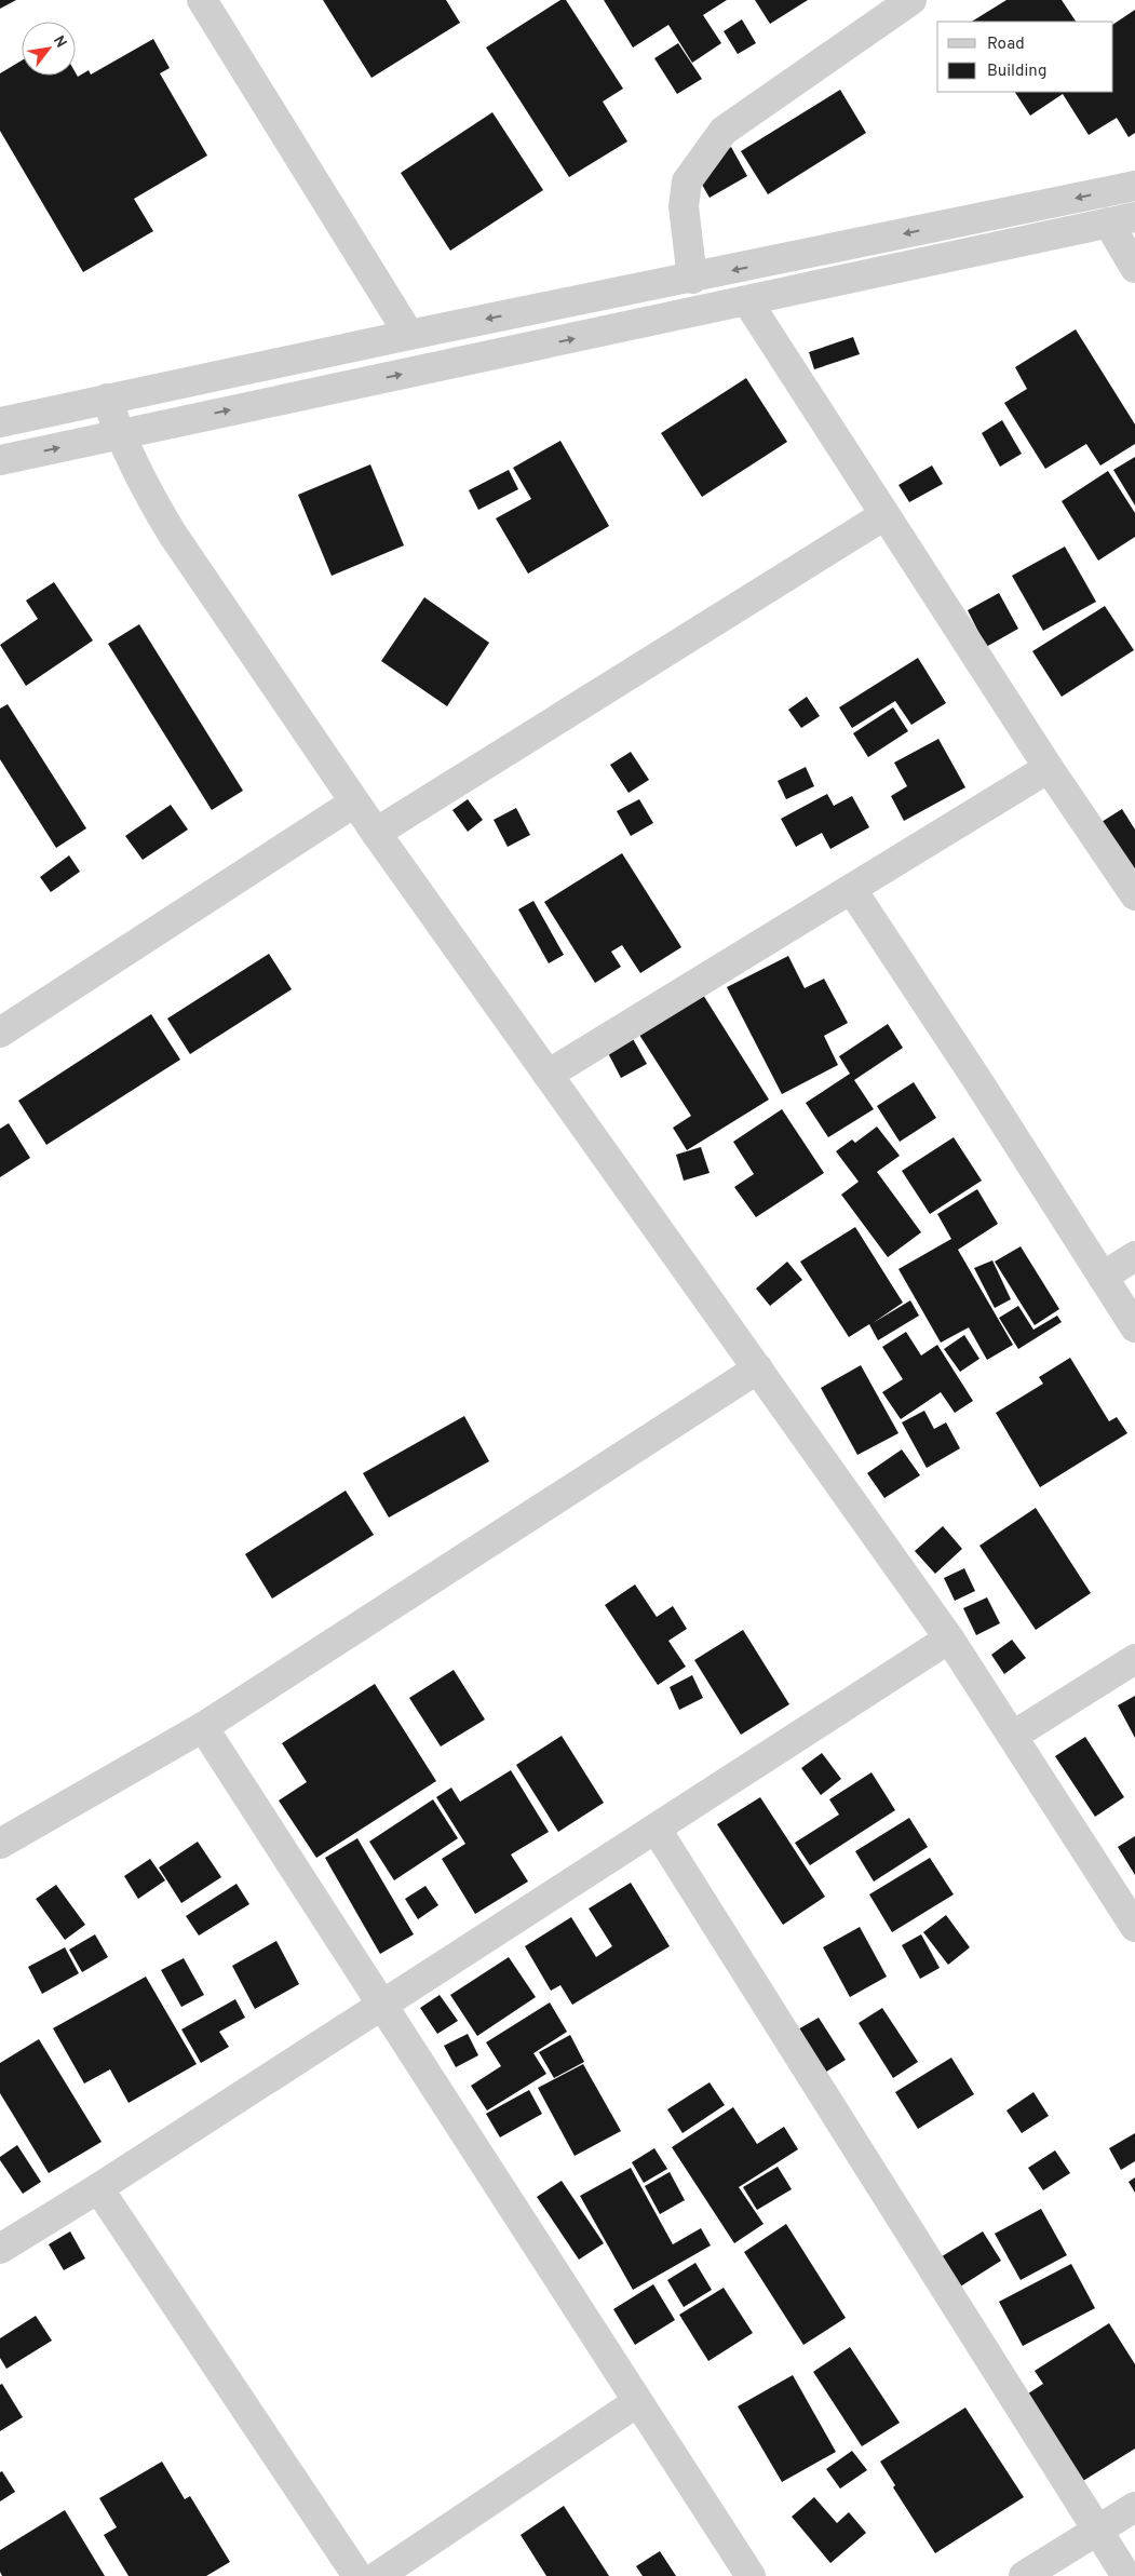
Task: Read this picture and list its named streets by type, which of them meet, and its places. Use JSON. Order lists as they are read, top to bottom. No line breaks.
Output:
{"legend":["Road","Building"],"north":"top right"}
